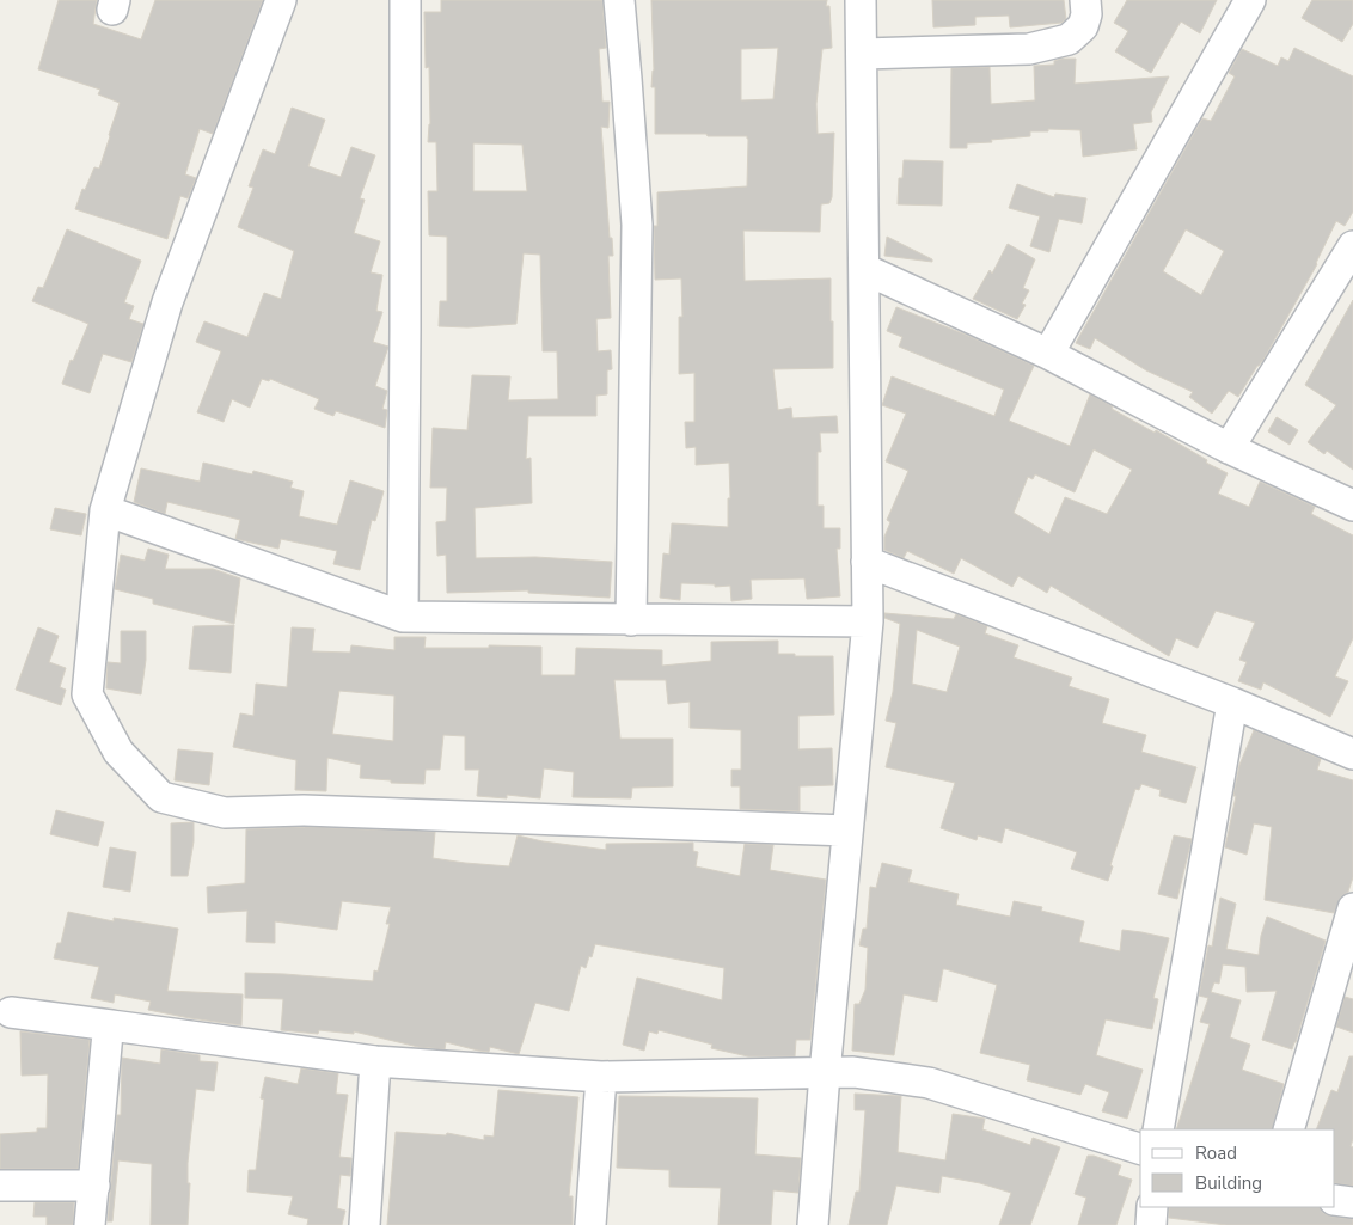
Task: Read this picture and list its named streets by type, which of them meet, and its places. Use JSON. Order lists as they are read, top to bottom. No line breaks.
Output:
{"legend":["Road","Building"]}
